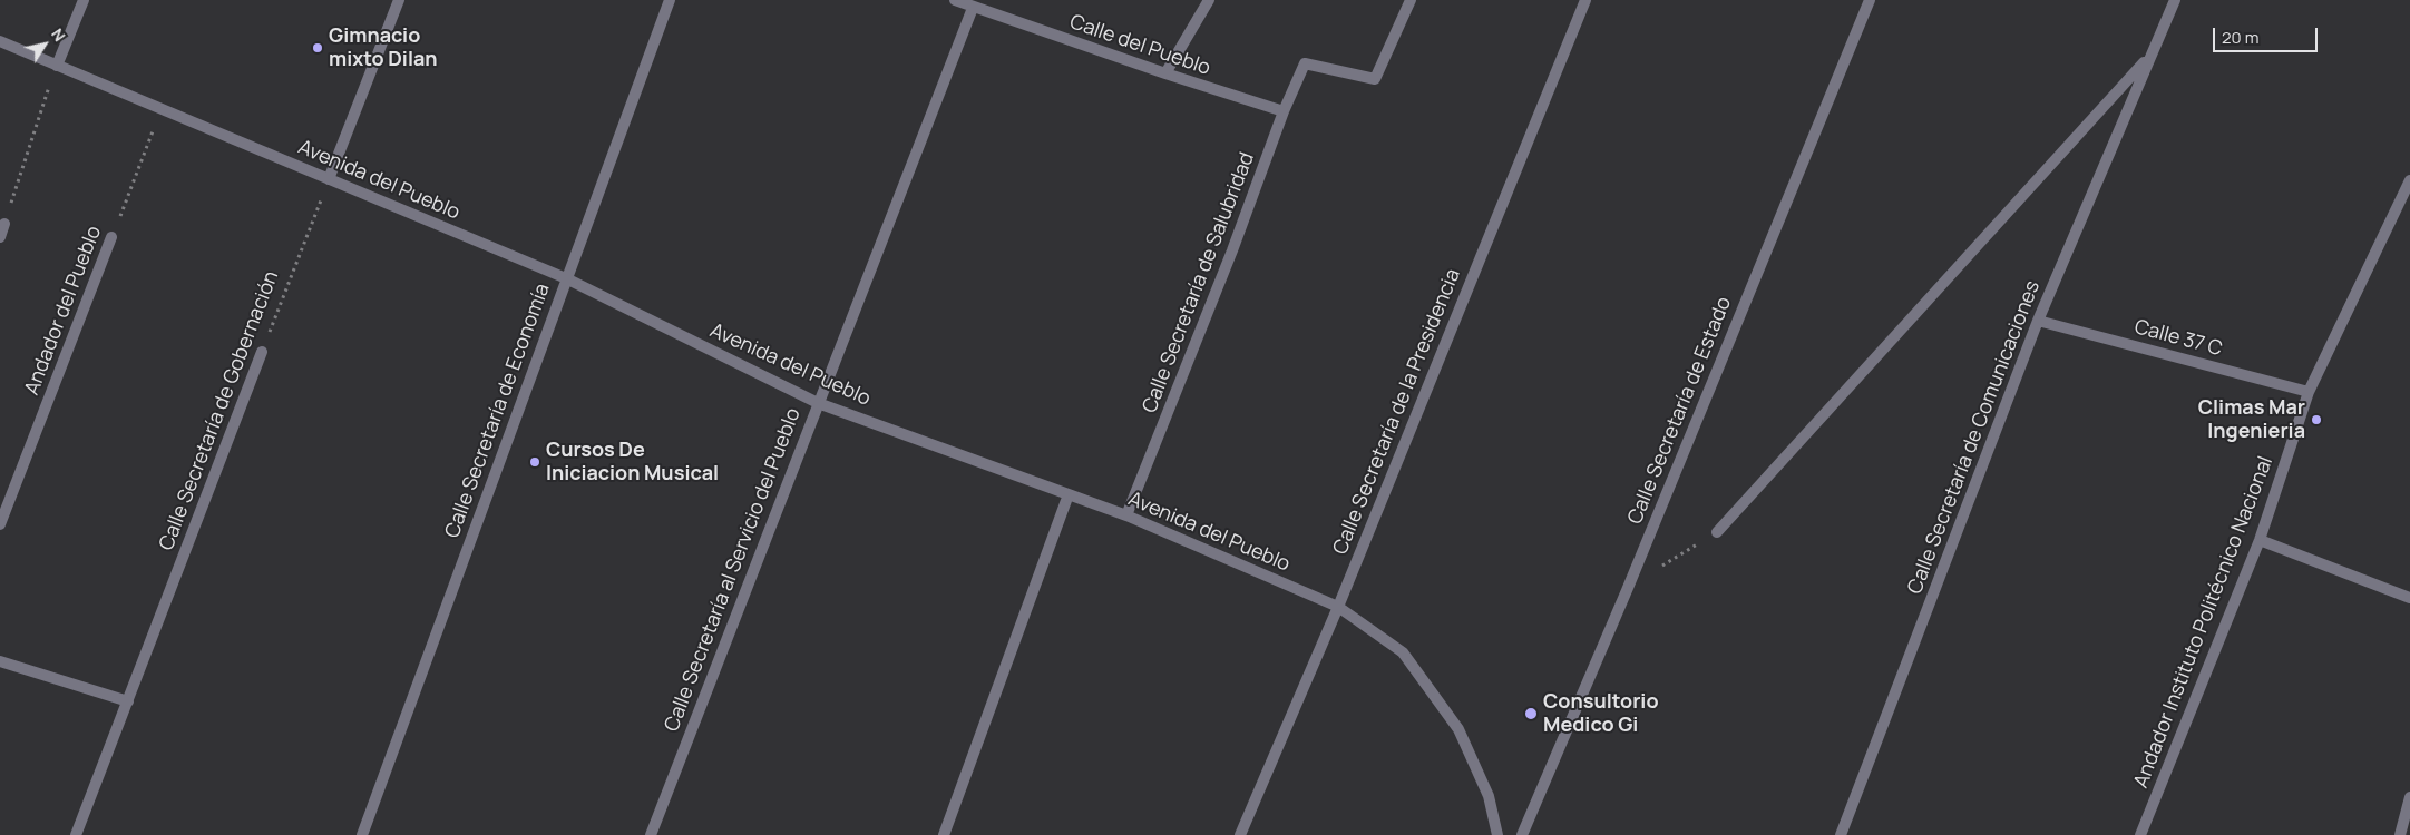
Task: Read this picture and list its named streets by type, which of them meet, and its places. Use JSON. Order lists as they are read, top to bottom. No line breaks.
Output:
{"streets":{"street":["Calle del Pueblo","Avenida del Pueblo","Calle Secretaría de Salubridad","Andador del Pueblo","Calle 37 C","Calle Secretaría de Gobernación","Calle Secretaría de Economía","Calle Secretaría de Estado","Calle Secretaría de la Presidencia","Calle Secretaría de Comunicaciones","Calle Secretaría al Servicio del Pueblo","Andador Instituto Politécnico Nacional"]},"crossings":[["Calle del Pueblo","Calle Secretaría de Salubridad"],["Calle del Pueblo","Calle Secretaría al Servicio del Pueblo"],["Avenida del Pueblo","Calle Secretaría de Salubridad"],["Avenida del Pueblo","Andador del Pueblo"],["Avenida del Pueblo","Calle Secretaría de Gobernación"],["Avenida del Pueblo","Calle Secretaría de Economía"],["Avenida del Pueblo","Calle Secretaría de la Presidencia"],["Avenida del Pueblo","Calle Secretaría al Servicio del Pueblo"],["Calle 37 C","Calle Secretaría de Comunicaciones"],["Calle 37 C","Andador Instituto Politécnico Nacional"]],"places":["Gimnacio mixto Dilan","Climas Mar Ingenieria","Cursos De Iniciacion Musical","Consultorio Medico Gi"],"scale_bar":"20 m","north":"top right"}
